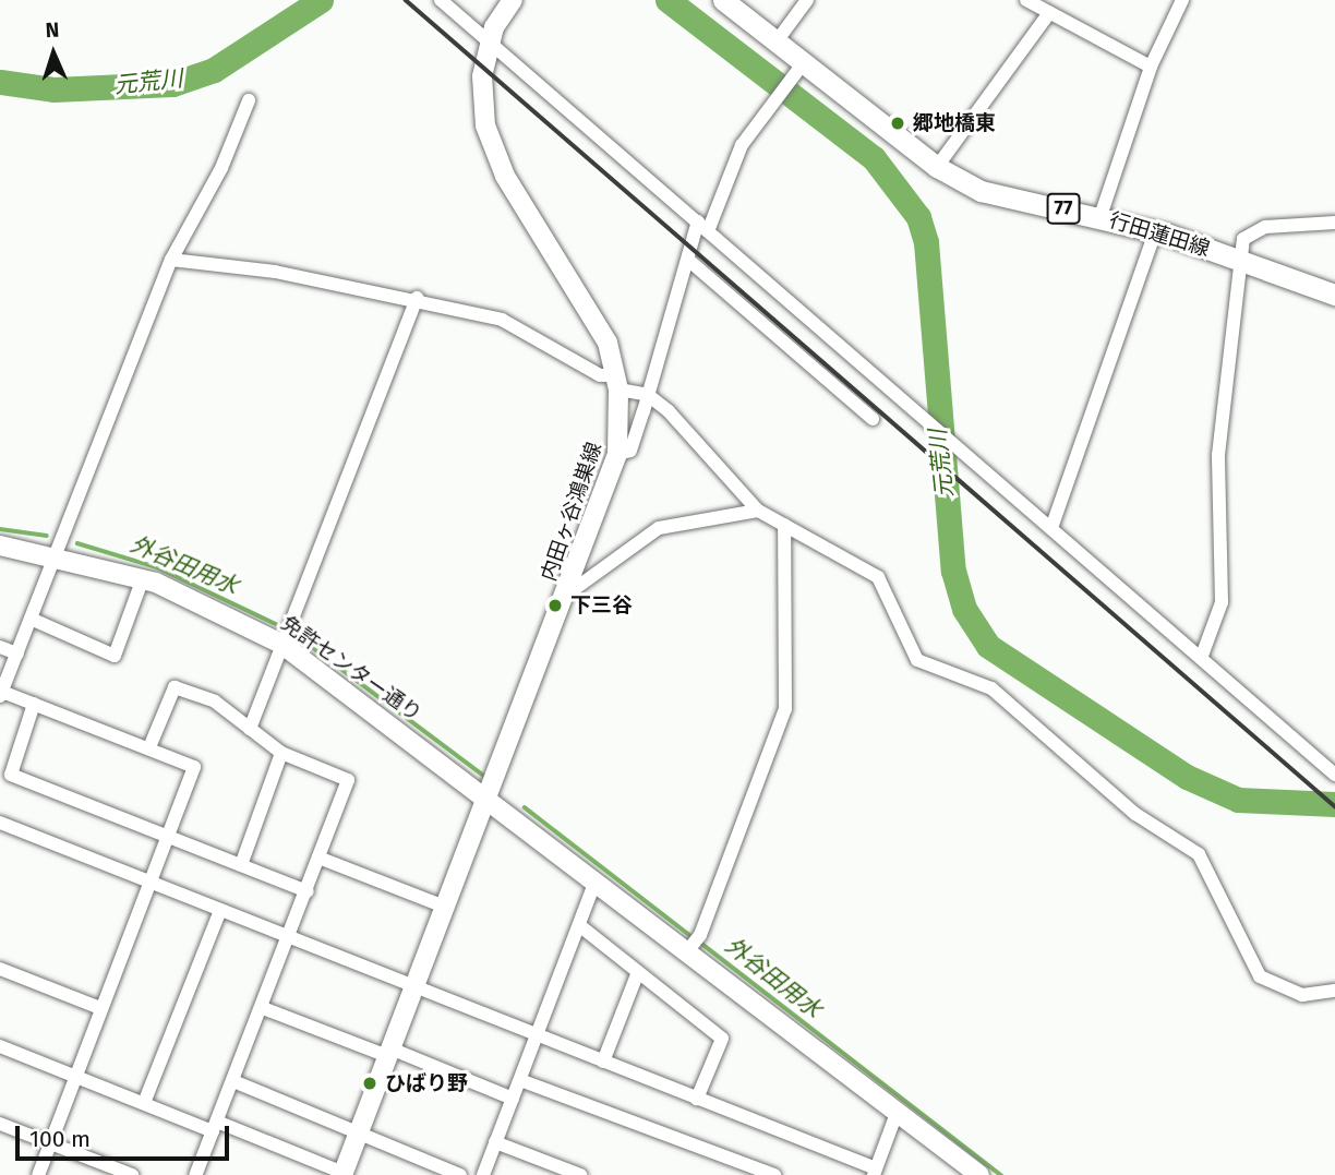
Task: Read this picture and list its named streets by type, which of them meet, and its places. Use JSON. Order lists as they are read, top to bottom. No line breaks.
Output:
{"streets":{"main road":["77","行田蓮田線","内田ヶ谷鴻巣線","免許センター通り"]},"crossings":[["内田ヶ谷鴻巣線","免許センター通り"]],"water":["元荒川","外谷田用水"],"places":["郷地橋東","下三谷","ひばり野"],"scale_bar":"100 m","north":"top"}
